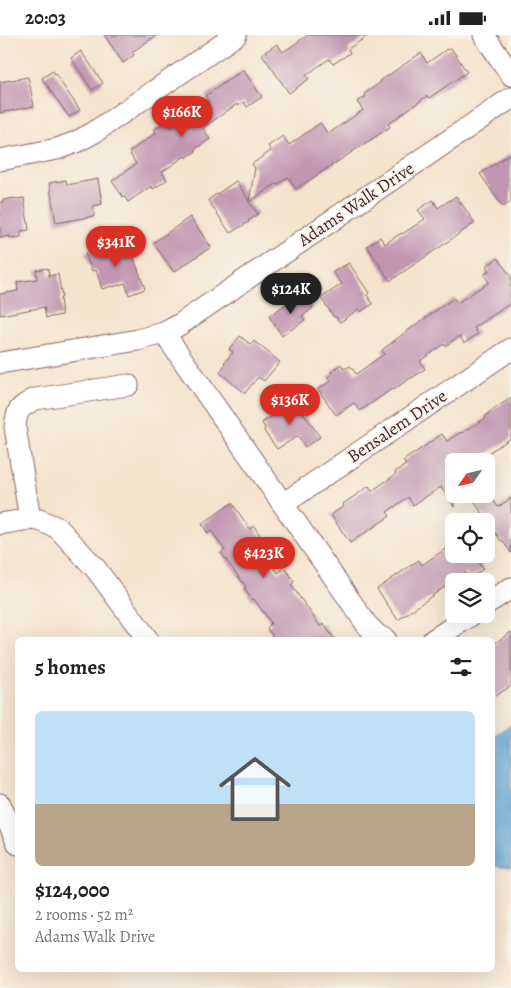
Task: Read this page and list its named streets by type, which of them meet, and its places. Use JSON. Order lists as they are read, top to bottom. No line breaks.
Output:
{"streets":{"street":["Adams Walk Drive","Bensalem Drive"]},"north":"bottom left","page":{"status":"20:03","price":["$166K","$341K","$124K","$136K","$423K"],"heading":"5 homes","list":[{"name":"$124,000","note":"2 rooms · 52 m² · Adams Walk Drive"}]}}
